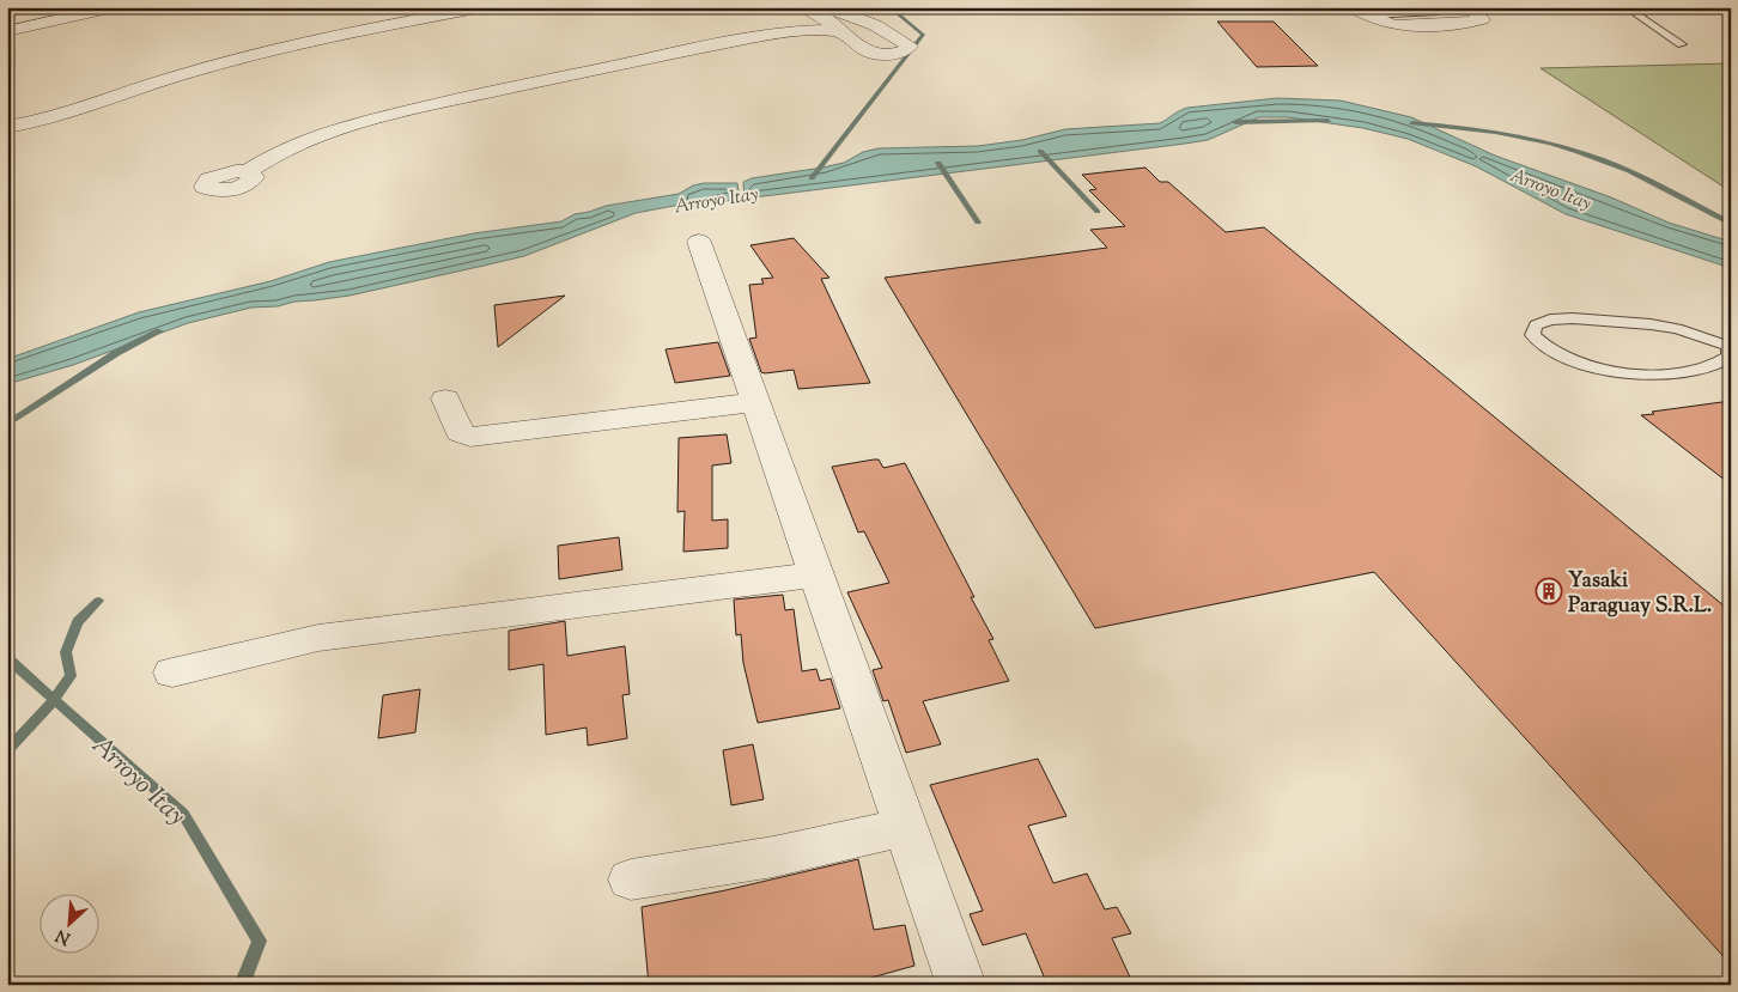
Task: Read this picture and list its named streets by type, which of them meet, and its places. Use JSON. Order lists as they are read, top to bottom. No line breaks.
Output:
{"water":["Arroyo Itay"],"places":{"building":["Yasaki Paraguay S.R.L."]},"north":"bottom left"}
